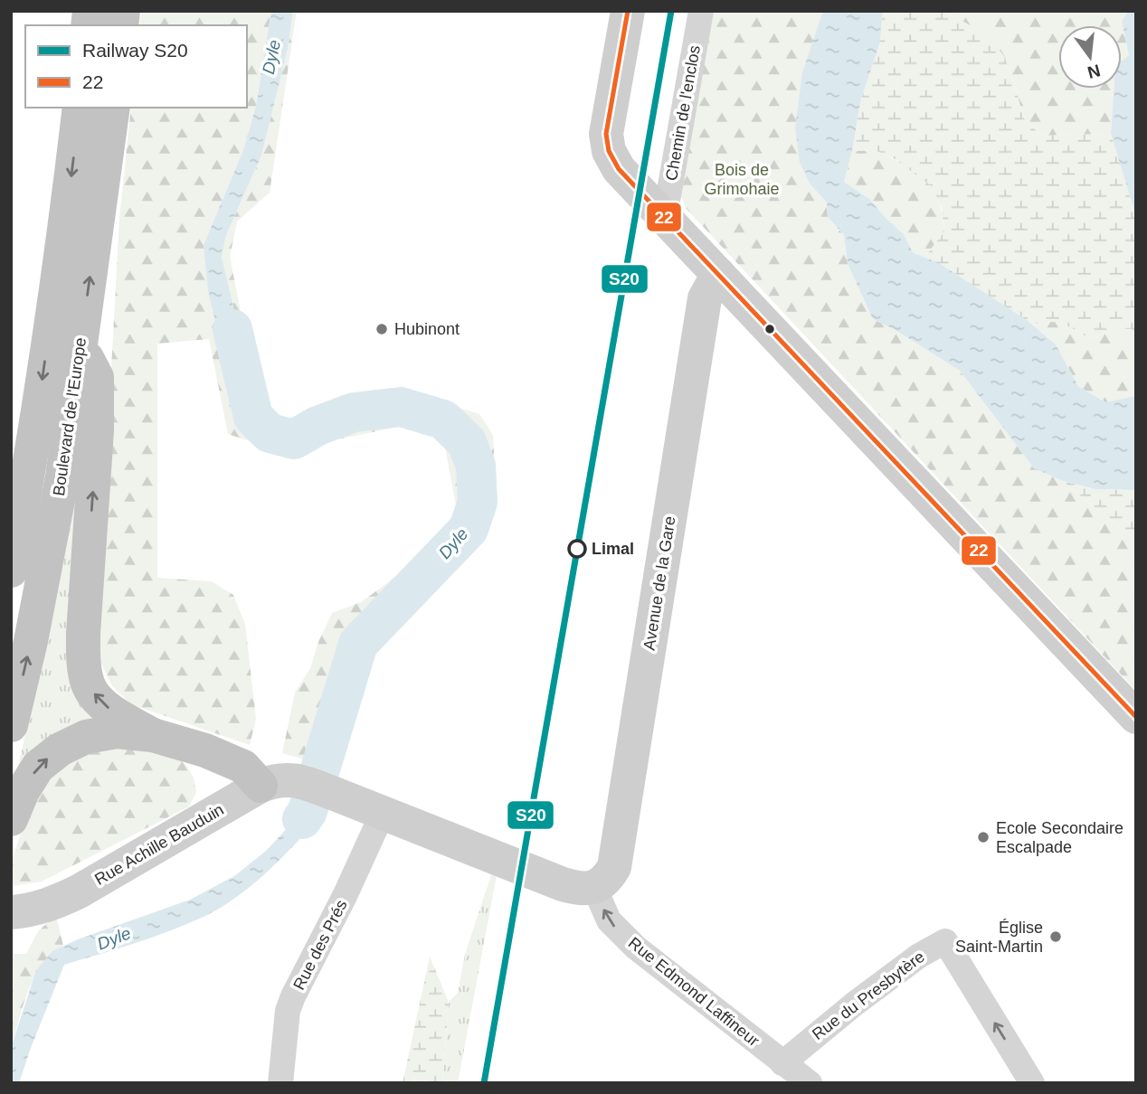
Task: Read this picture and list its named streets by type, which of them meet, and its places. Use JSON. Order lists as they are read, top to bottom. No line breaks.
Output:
{"streets":{"highway":["Boulevard de l'Europe"],"street":["Chemin de l'enclos","Avenue de la Gare","Rue Achille Bauduin","Rue des Prés","Rue Edmond Laffineur","Rue du Presbytère"]},"crossings":[["Avenue de la Gare","Rue Achille Bauduin"],["Avenue de la Gare","Rue Edmond Laffineur"],["Rue Achille Bauduin","Rue des Prés"],["Rue Achille Bauduin","Rue Edmond Laffineur"],["Rue Edmond Laffineur","Rue du Presbytère"]],"one_way":["Rue Edmond Laffineur"],"water":["Dyle"],"parks":["Bois de Grimohaie"],"places":["Hubinont","Limal","Ecole Secondaire Escalpade","Église Saint-Martin"],"lines":["rail line S20","transit line 22"],"legend":["Railway S20","22"],"north":"bottom"}
